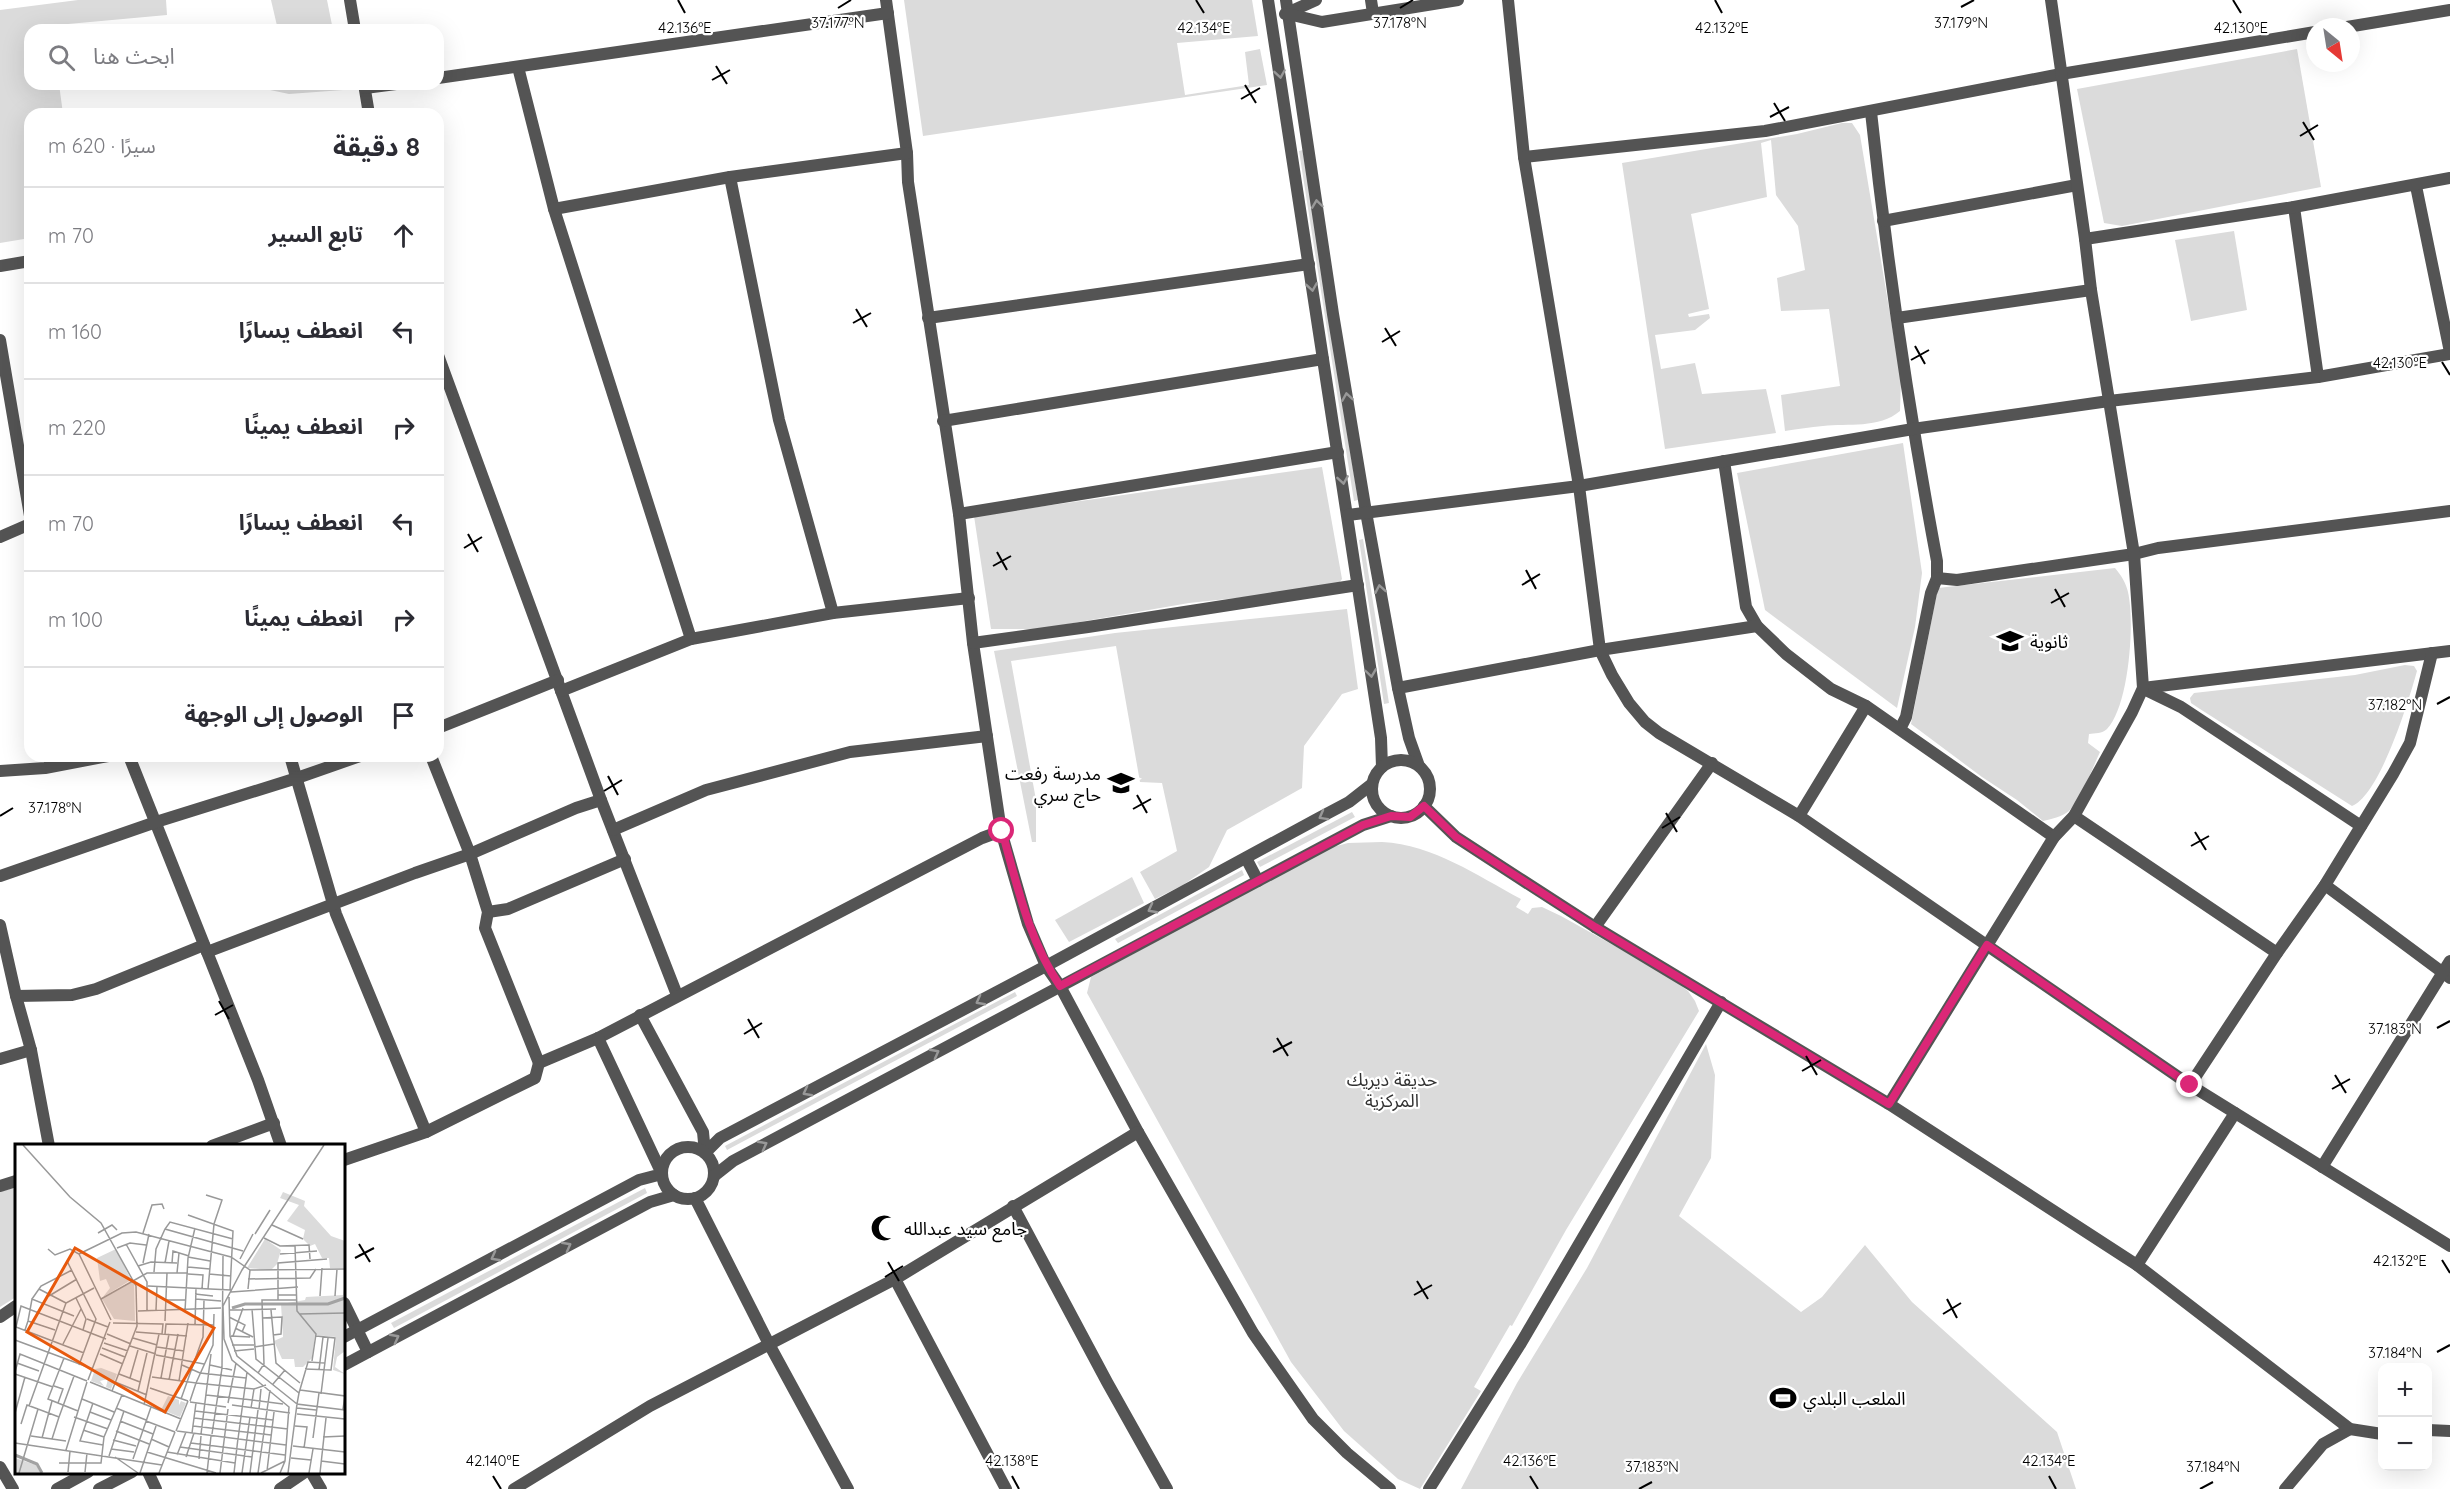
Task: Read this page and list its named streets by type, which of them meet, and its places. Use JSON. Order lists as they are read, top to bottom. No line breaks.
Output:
{"parks":["حديقة ديريك المركزية"],"places":{"school or university":["ثانوية","مدرسة رفعت حاج سري"],"mosque":["جامع سيد عبدالله"],"sports":["الملعب البلدي"]},"north":"bottom right","page":{"search":"ابحث هنا","heading":["8 دقيقة","سيرًا · 620 m"],"list":[["تابع السير","70 m"],["انعطف يسارًا","160 m"],["انعطف يمينًا","220 m"],["انعطف يسارًا","70 m"],["انعطف يمينًا","100 m"],"الوصول إلى الوجهة"],"map_buttons":["+","−"]},"coordinates":["37.177°N","37.178°N","37.179°N","42.136°E","42.134°E","42.130°E","42.132°E","37.182°N","37.183°N","37.184°N","42.140°E","42.138°E"]}
